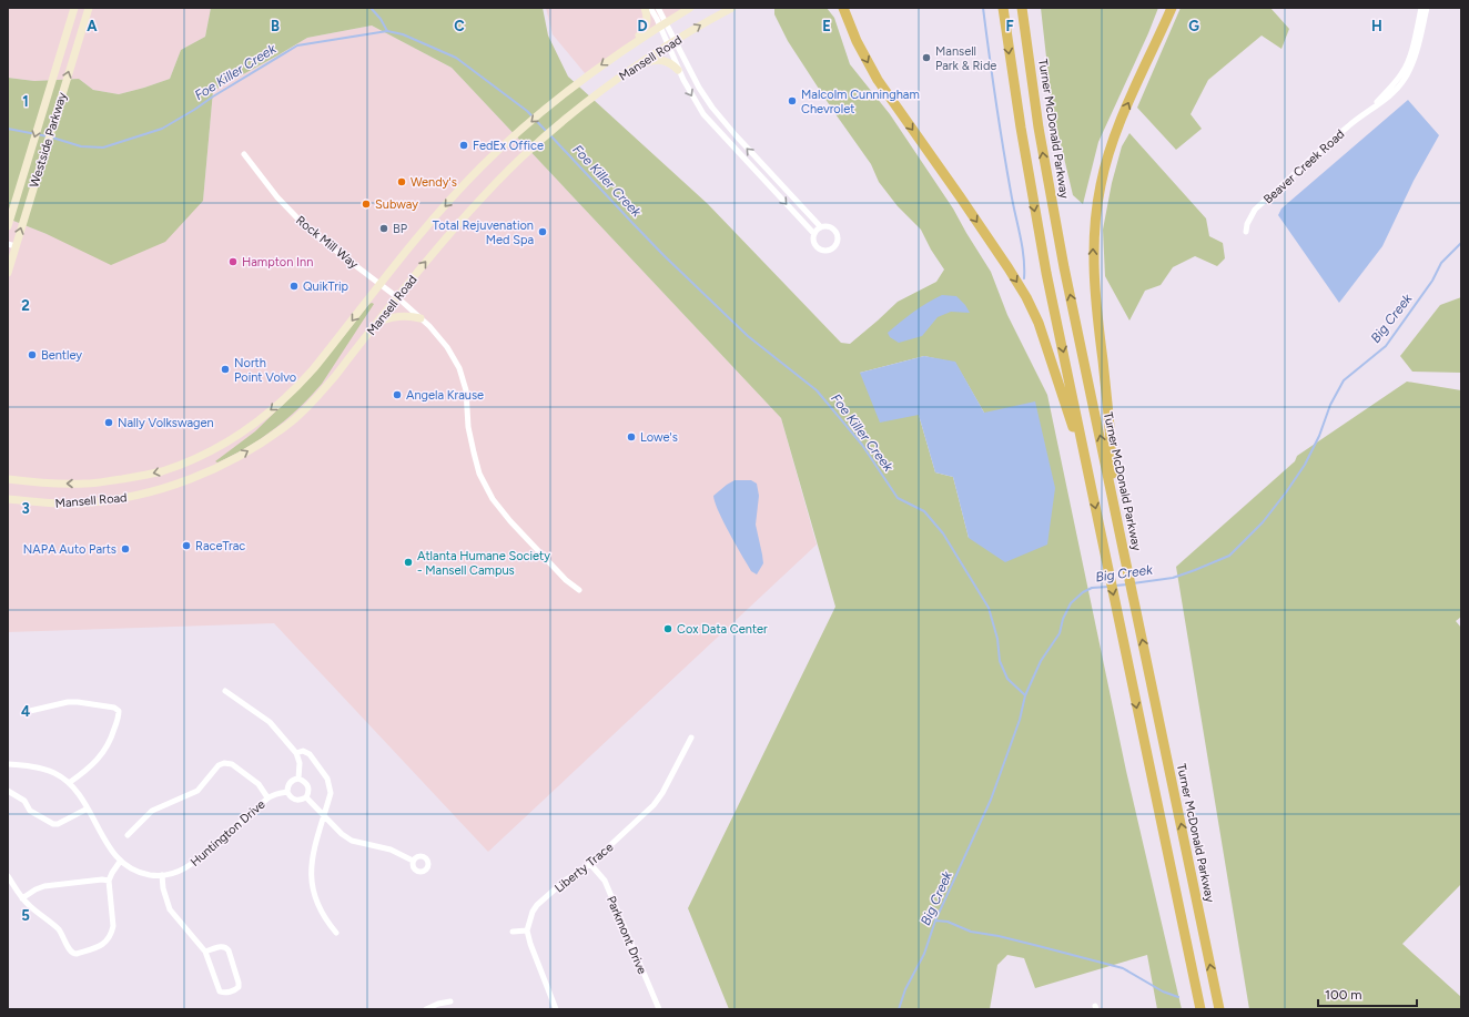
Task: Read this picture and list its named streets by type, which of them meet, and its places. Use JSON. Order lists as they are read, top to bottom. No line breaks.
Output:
{"streets":{"highway":["Turner McDonald Parkway"],"main road":["Mansell Road","Westside Parkway"],"street":["Beaver Creek Road","Rock Mill Way","Huntington Drive","Liberty Trace","Parkmont Drive"]},"crossings":[["Mansell Road","Rock Mill Way"],["Liberty Trace","Parkmont Drive"]],"water":["Foe Killer Creek","Big Creek"],"places":["Mansell Park & Ride","Malcolm Cunningham Chevrolet","FedEx Office","Wendy's","Subway","BP","Total Rejuvenation Med Spa","Hampton Inn","QuikTrip","Bentley","North Point Volvo","Angela Krause","Nally Volkswagen","Lowe's","RaceTrac","NAPA Auto Parts","Atlanta Humane Society - Mansell Campus","Cox Data Center"],"scale_bar":"100 m","grid":{"columns":["A","B","C","D","E","F","G","H"],"rows":["1","2","3","4","5"]}}
